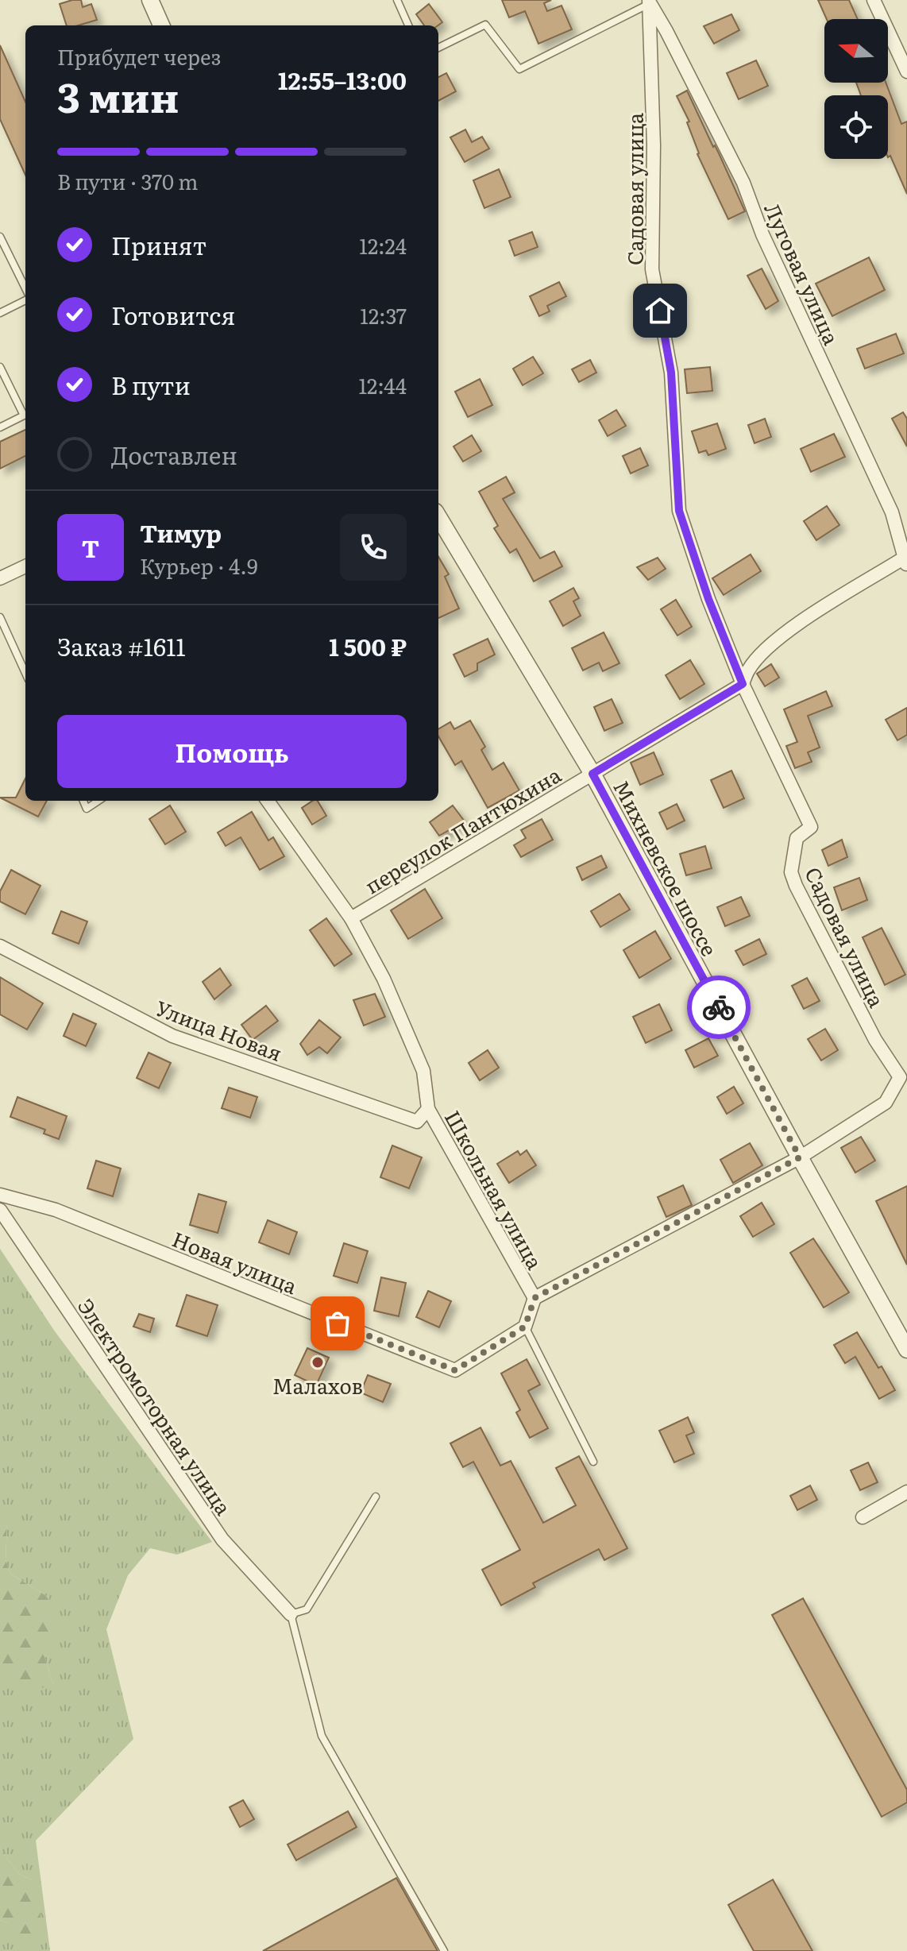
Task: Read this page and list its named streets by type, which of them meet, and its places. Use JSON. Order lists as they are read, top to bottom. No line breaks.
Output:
{"streets":{"street":["Садовая улица","Луговая улица","переулок Пантюхина","Михневское шоссе","Улица Новая","Школьная улица","Новая улица","Электромоторная улица"]},"crossings":[["Садовая улица","Луговая улица"],["Садовая улица","переулок Пантюхина"],["Луговая улица","переулок Пантюхина"],["переулок Пантюхина","Михневское шоссе"],["переулок Пантюхина","Школьная улица"],["Улица Новая","Школьная улица"]],"places":["Малахов"],"north":"left","page":{"heading":["3 мин","Прибудет через","12:55–13:00"],"panel":["Тимур","Курьер · 4.9","Заказ #1611","1 500 ₽"],"bar":"В пути · 370 m","list":[["Принят","12:24"],["Готовится","12:37"],["В пути","12:44"],"Доставлен"],"round":"Т","buttons":"Помощь"}}
